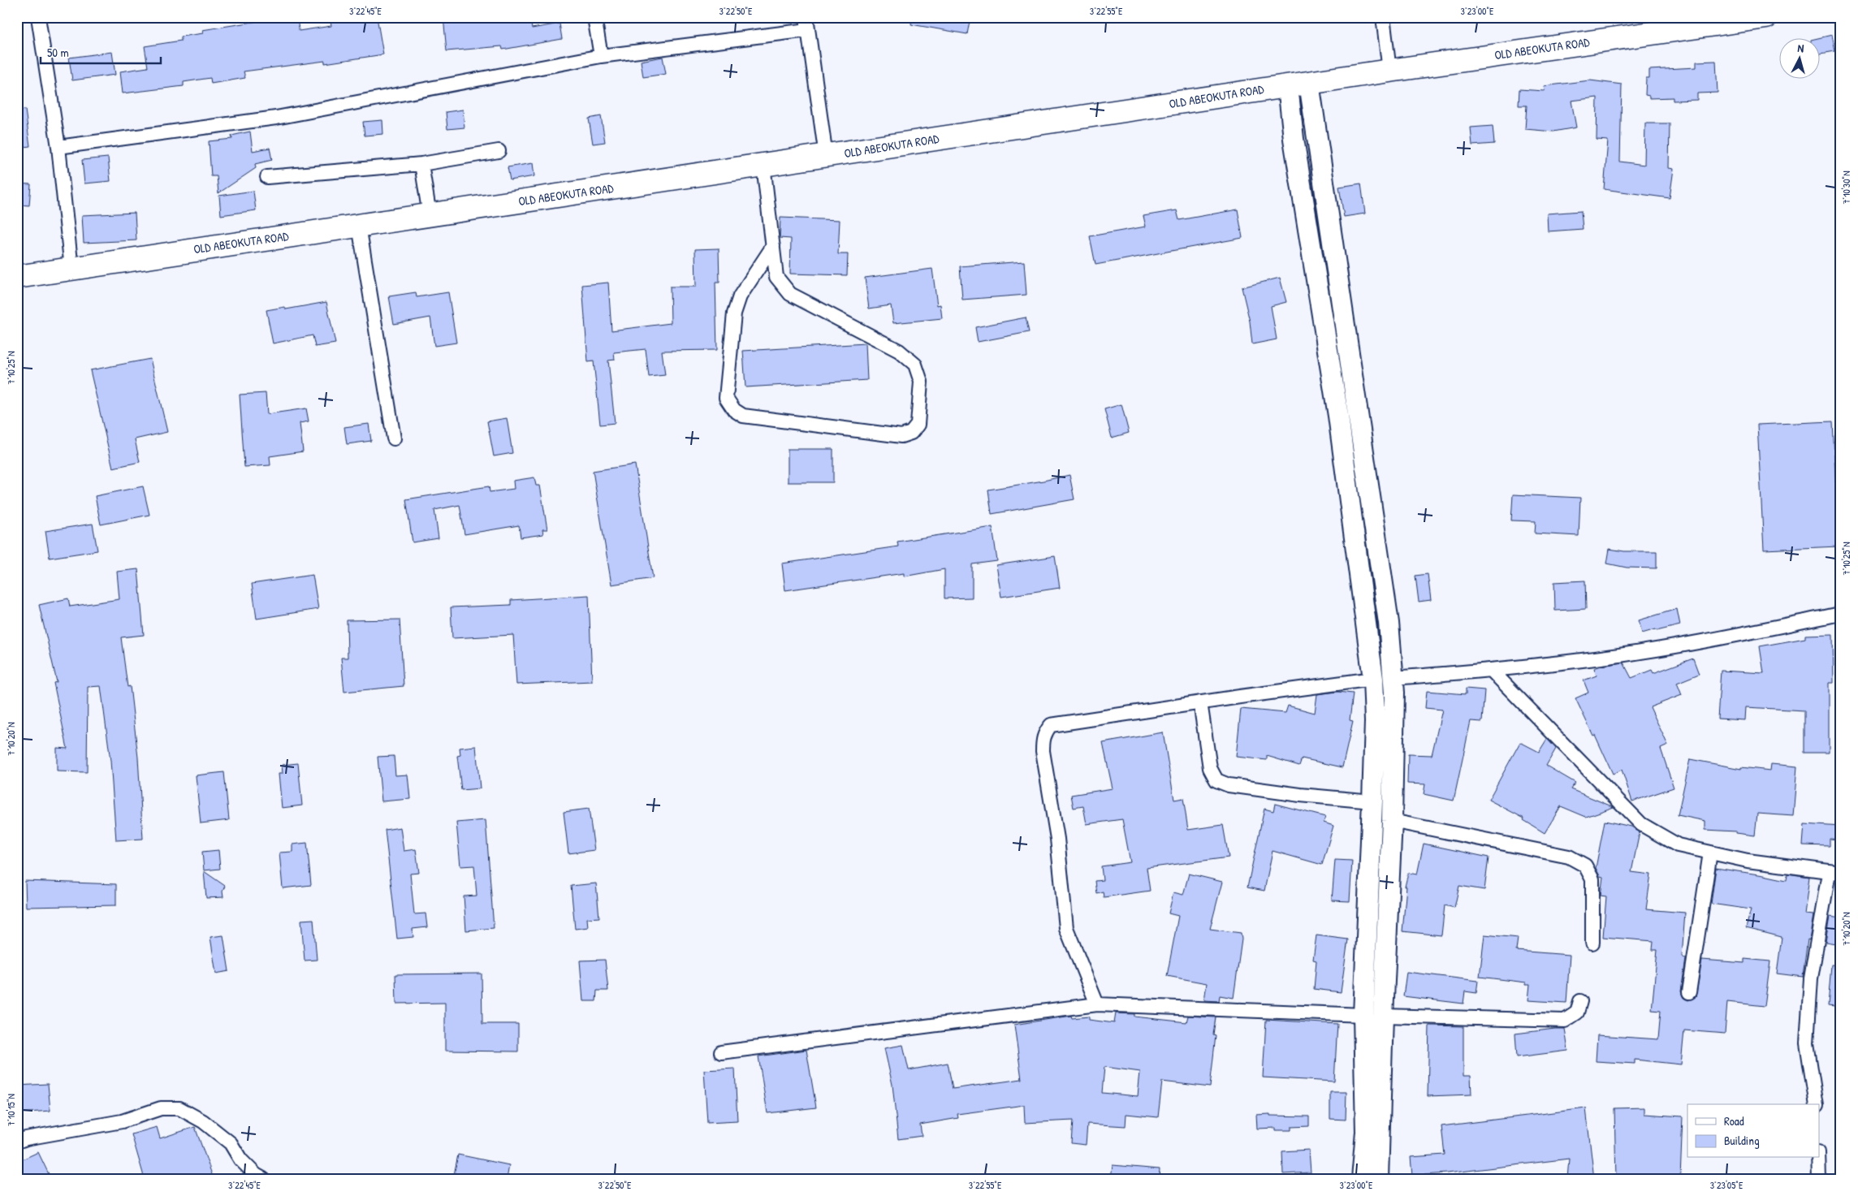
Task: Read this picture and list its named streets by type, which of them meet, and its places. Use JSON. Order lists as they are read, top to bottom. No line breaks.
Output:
{"streets":{"highway":["OLD ABEOKUTA ROAD"]},"legend":["Road","Building"],"scale_bar":"50 m","north":"top","coordinates":["3°22'45\"E","3°22'50\"E","3°22'55\"E","3°23'00\"E","7°10'30\"N","7°10'25\"N","7°10'20\"N","7°10'15\"N","3°23'05\"E"]}
